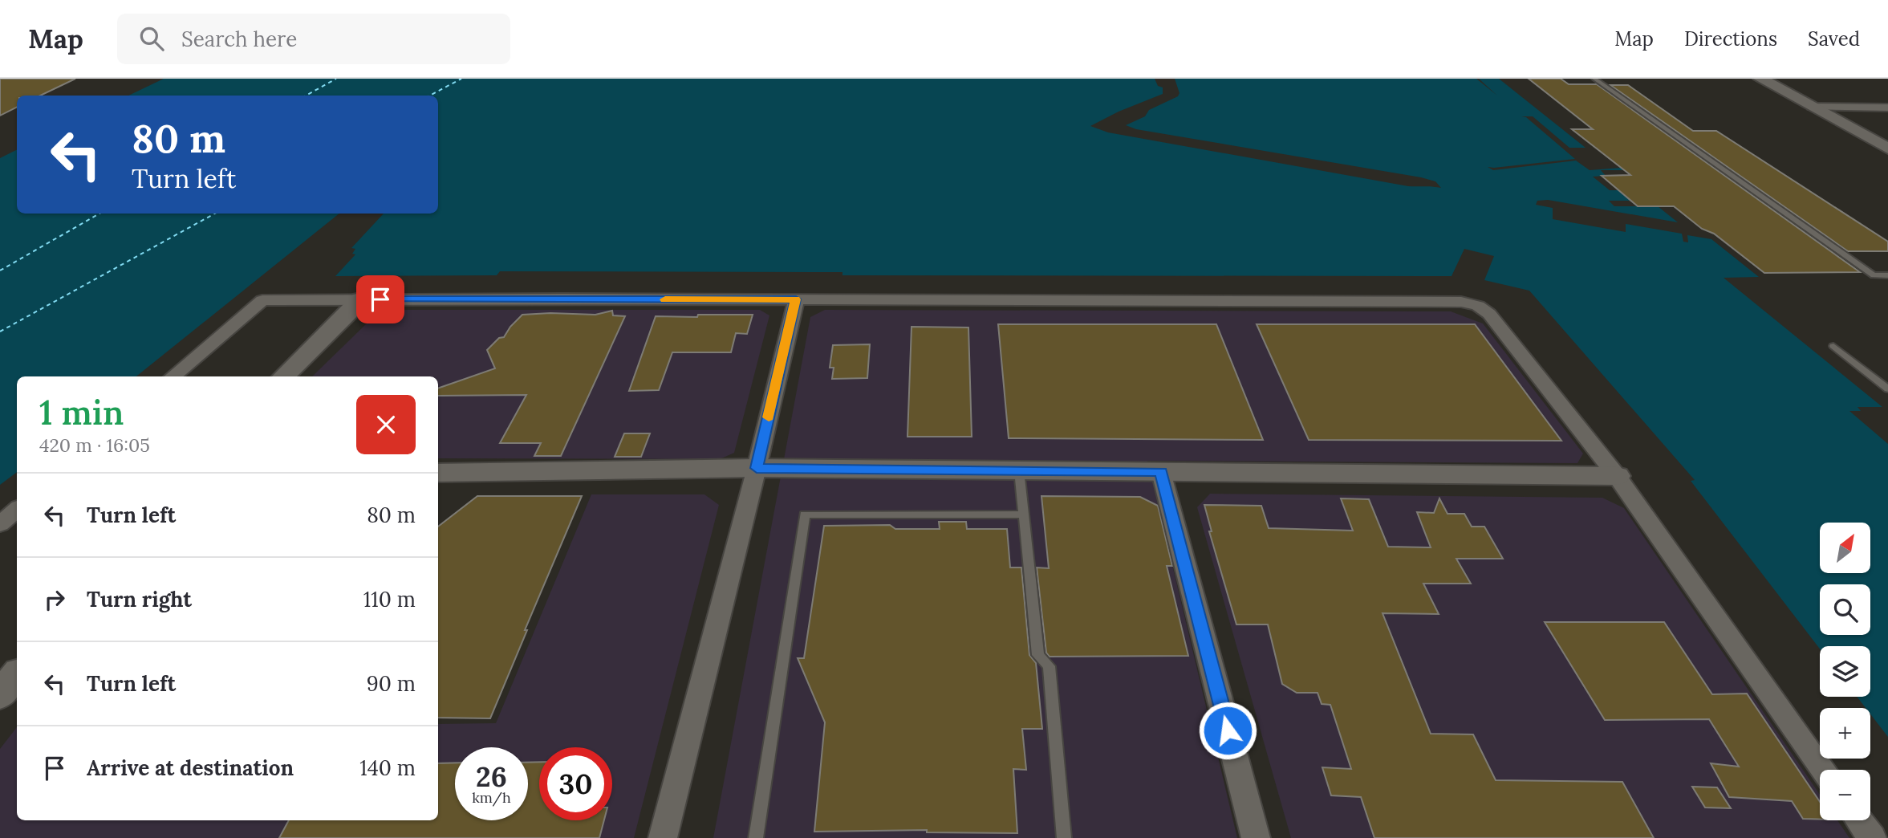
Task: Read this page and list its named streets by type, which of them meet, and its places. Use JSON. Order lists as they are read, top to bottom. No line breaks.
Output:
{"north":"top right","page":{"header":"Map","search":"Search here","nav":["Map","Directions","Saved"],"turn":["80 m","Turn left"],"heading":["1 min","420 m · 16:05"],"list":[{"name":"Turn left","value":"80 m"},{"name":"Turn right","value":"110 m"},{"name":"Turn left","value":"90 m"},{"name":"Arrive at destination","value":"140 m"}],"map_buttons":["+","−"],"speed":"26 km/h","limit":"30"}}
